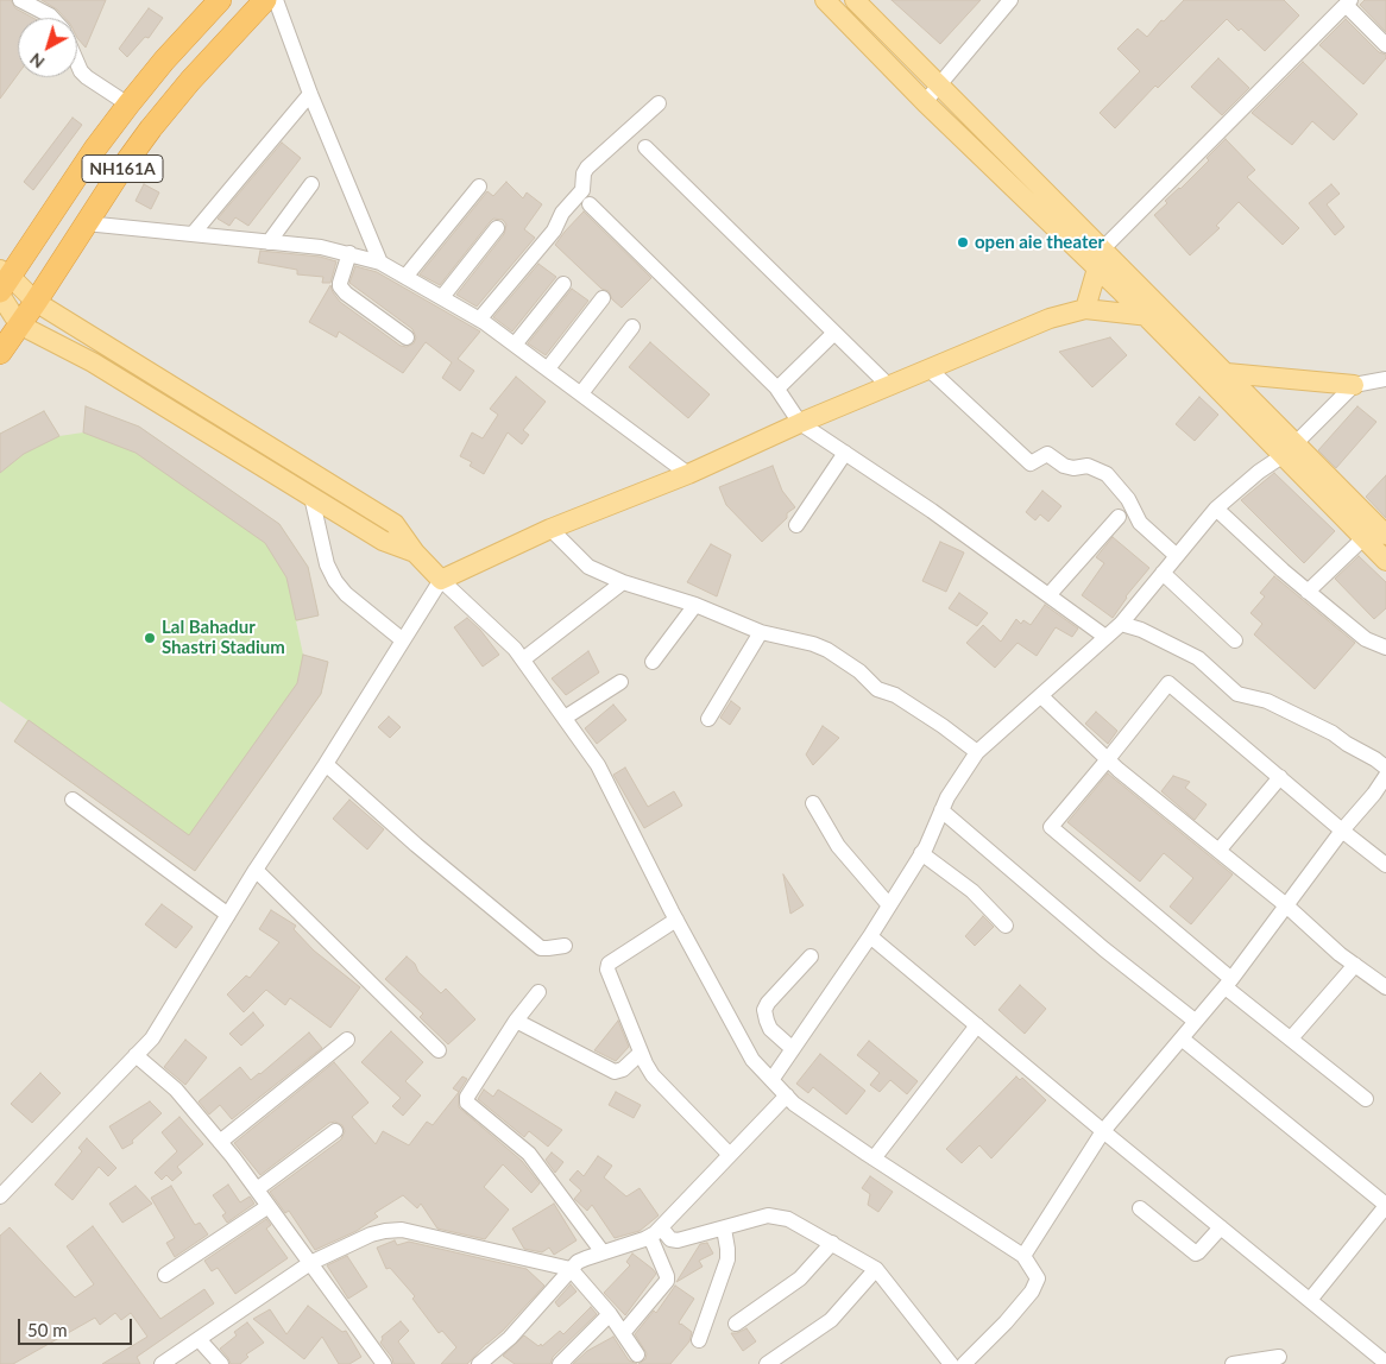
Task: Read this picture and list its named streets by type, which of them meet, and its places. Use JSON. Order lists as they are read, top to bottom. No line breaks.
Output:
{"streets":{"highway":["NH161A"]},"places":["open aie theater","Lal Bahadur Shastri Stadium"],"scale_bar":"50 m","north":"bottom left"}
